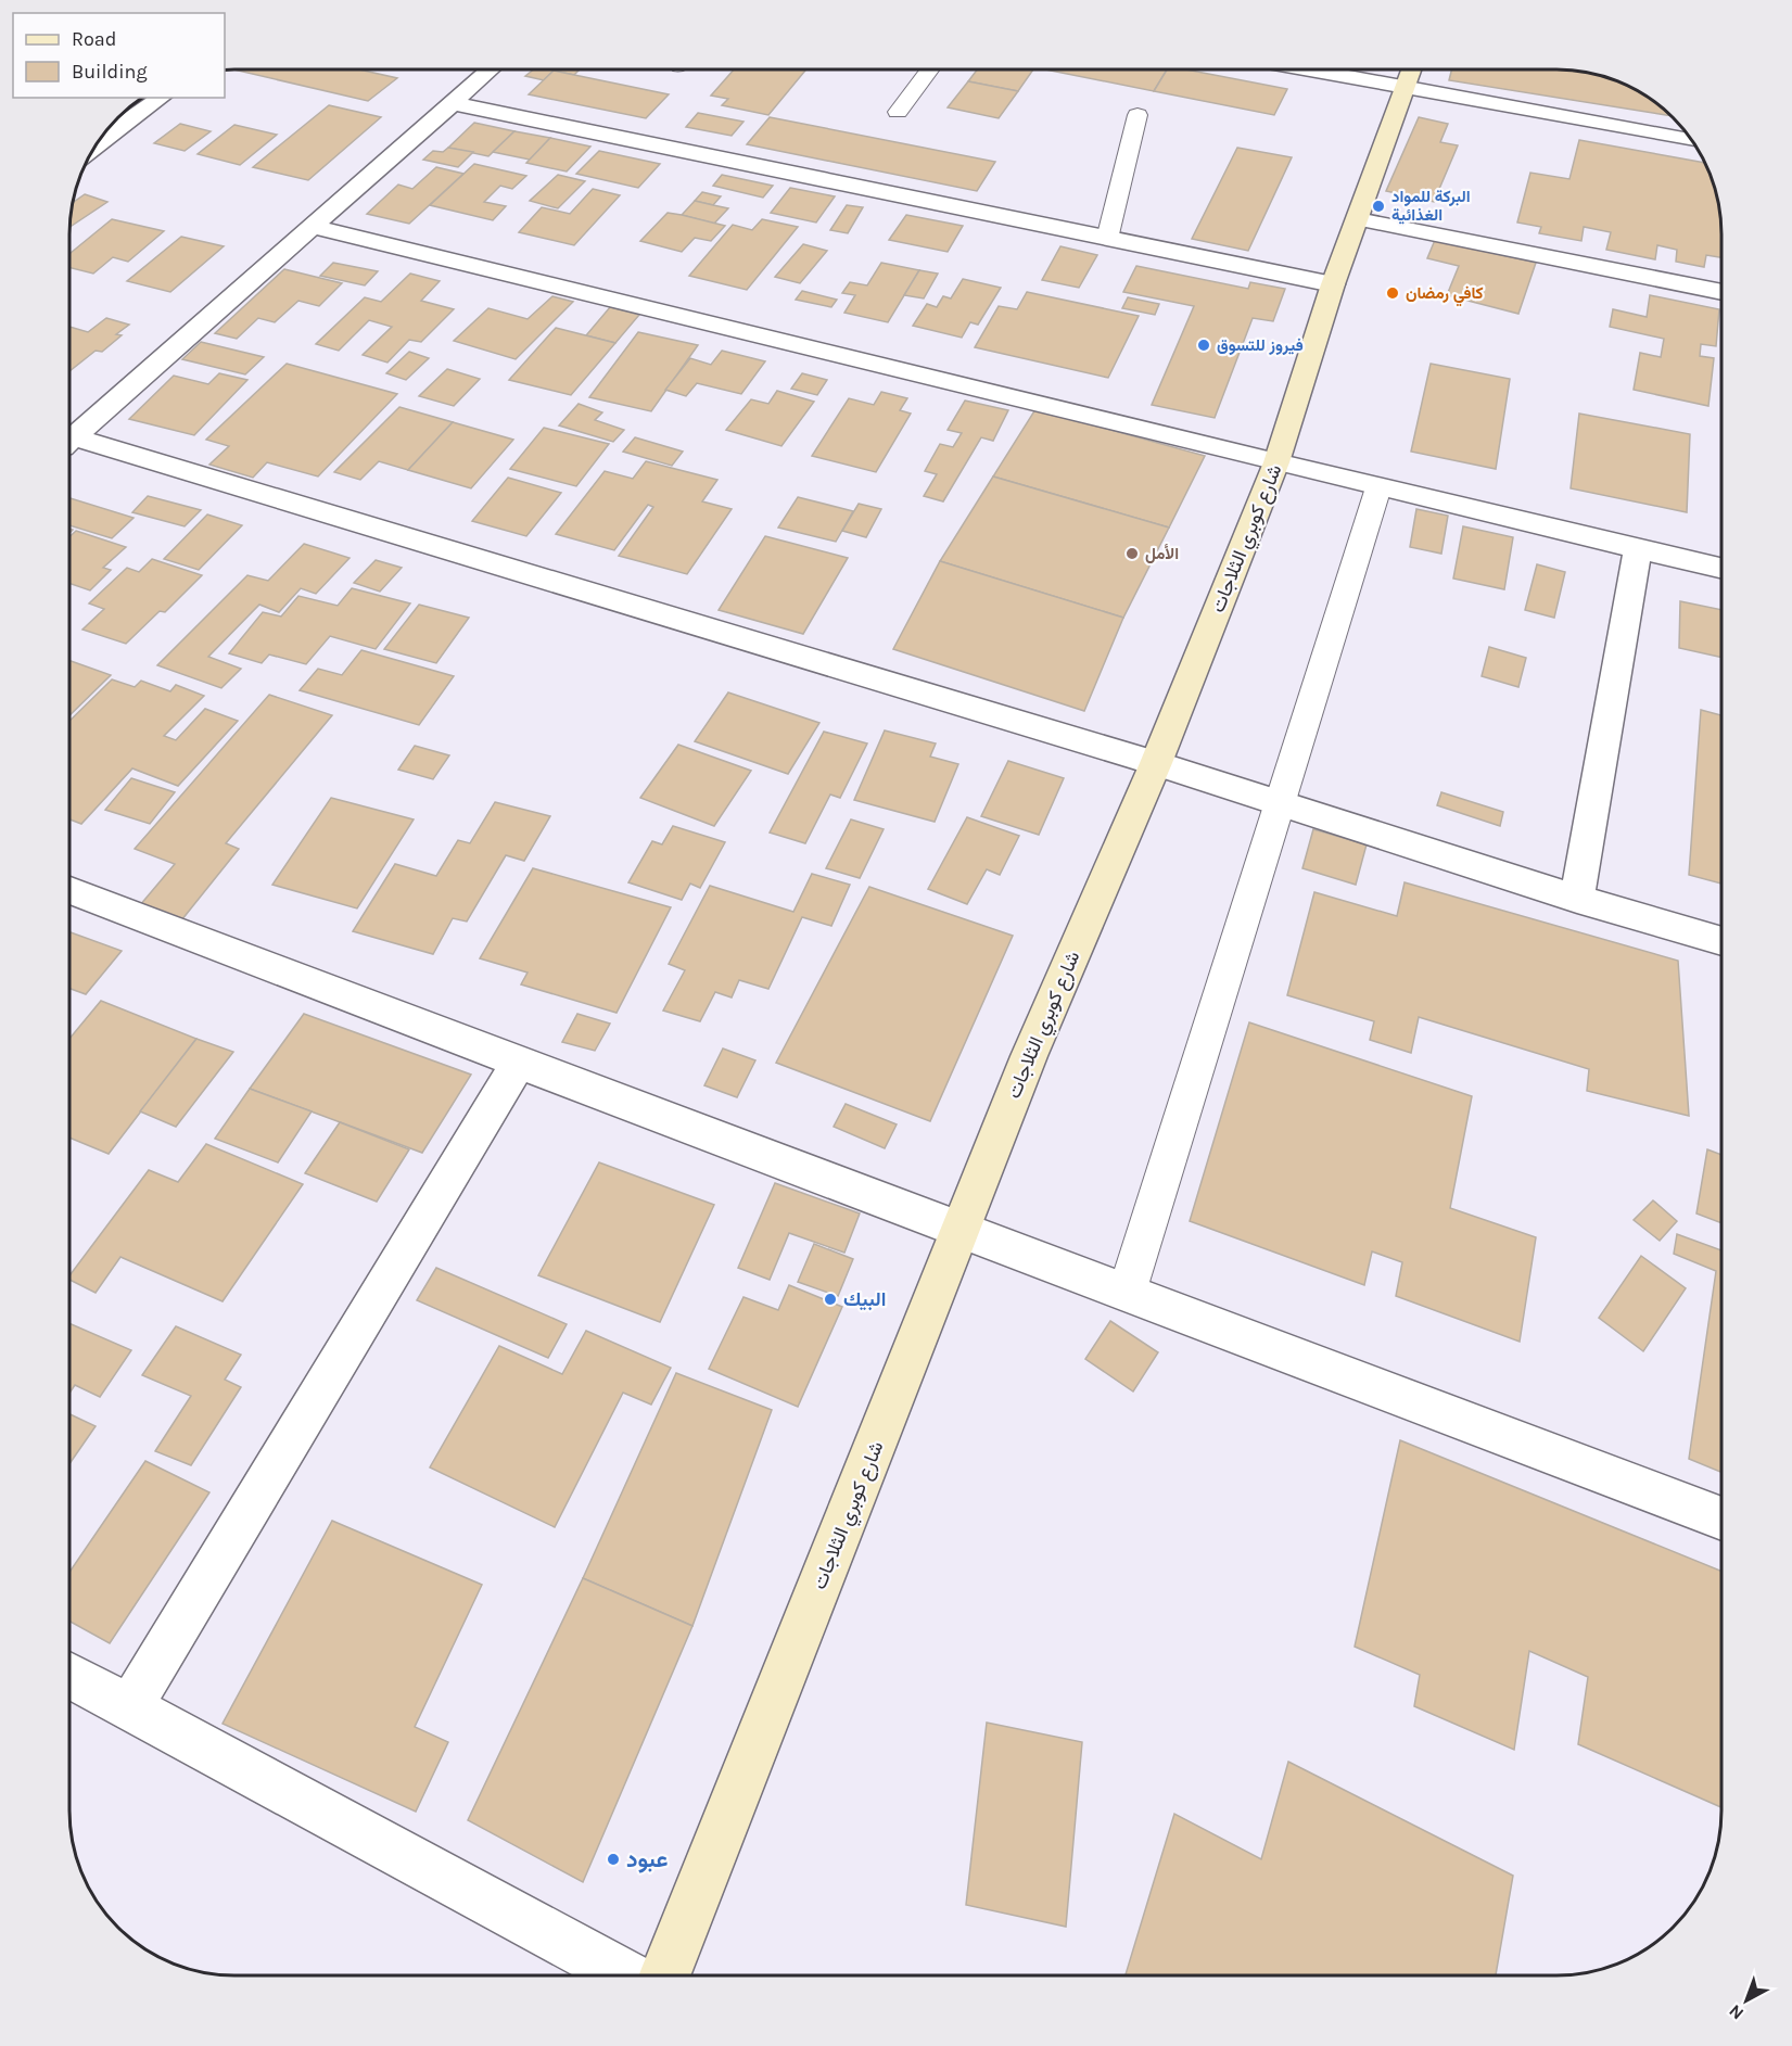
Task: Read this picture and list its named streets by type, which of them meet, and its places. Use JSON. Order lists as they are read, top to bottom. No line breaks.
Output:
{"streets":{"main road":["شارع كوبري الثلاجات"]},"places":["البركة للمواد الغذائية","كافي رمضان","فيروز للتسوق","الأمل","البيك","عبود"],"legend":["Road","Building"],"north":"bottom left"}
